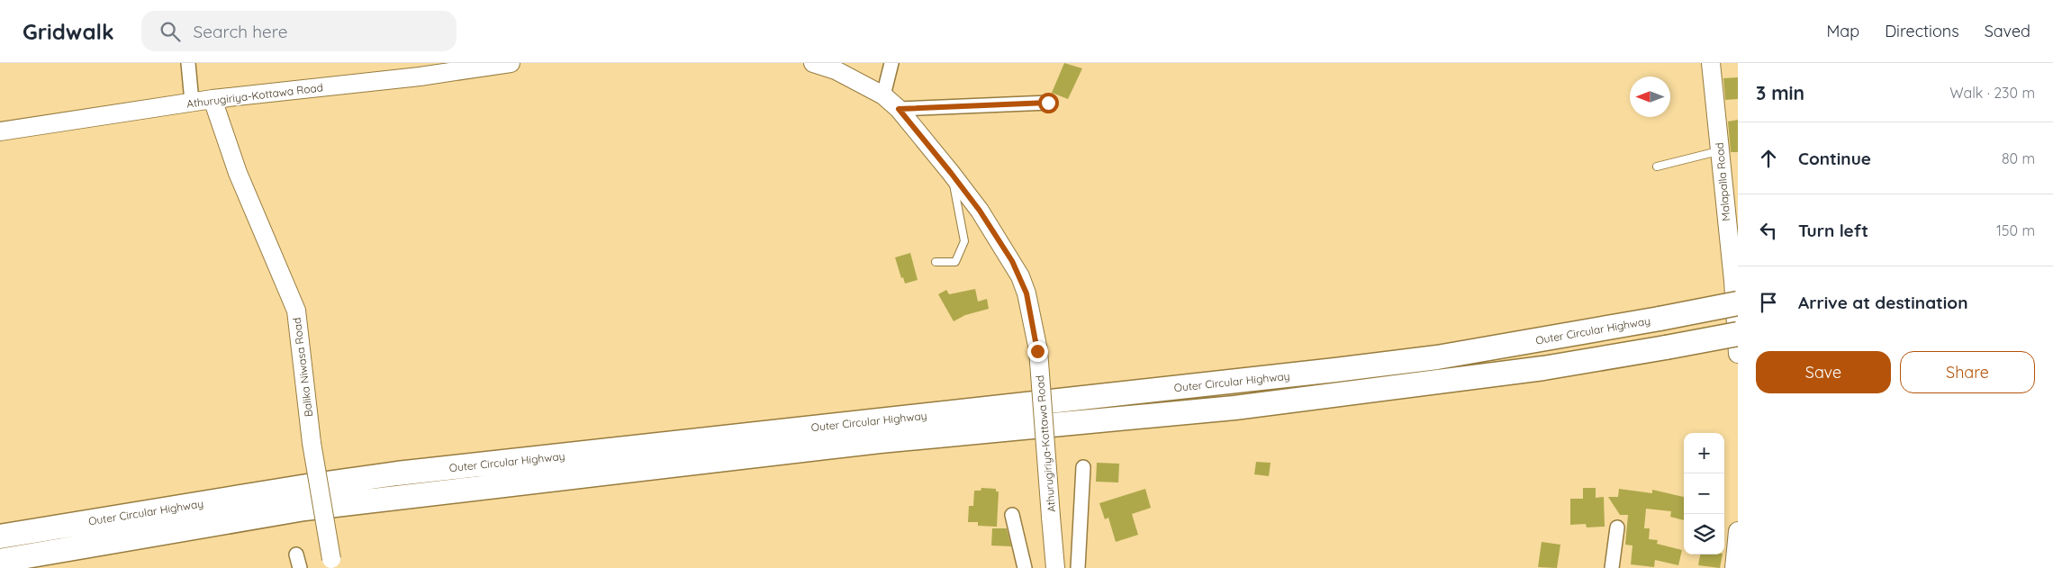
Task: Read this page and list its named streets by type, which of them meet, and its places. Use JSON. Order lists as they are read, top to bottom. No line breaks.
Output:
{"streets":{"highway":["Outer Circular Highway"],"main road":["Athurugiriya-Kottawa Road","Malapalla Road","Balika Niwasa Road"]},"crossings":[["Athurugiriya-Kottawa Road","Balika Niwasa Road"]],"north":"left","page":{"header":"Gridwalk","search":"Search here","nav":["Map","Directions","Saved"],"heading":["3 min","Walk · 230 m"],"list":[["Continue","80 m"],["Turn left","150 m"],"Arrive at destination"],"buttons":["Save","Share"],"map_buttons":["+","−"]}}
